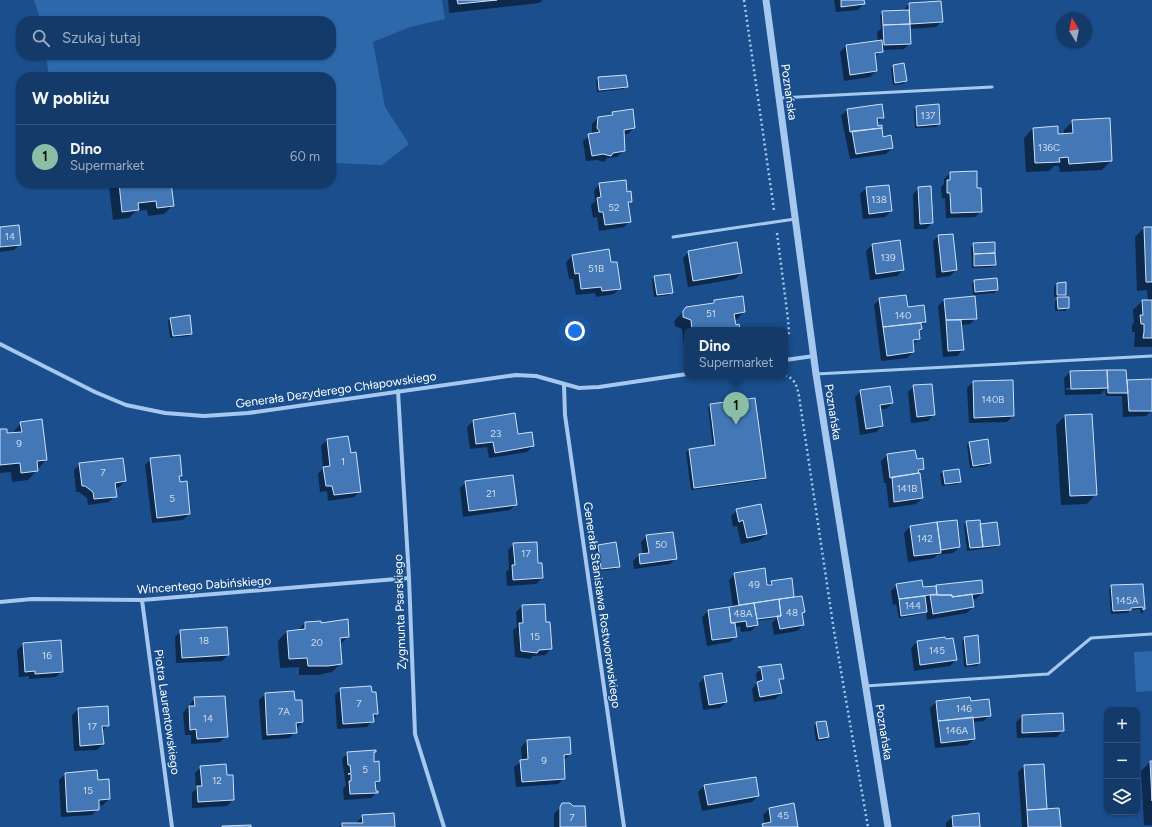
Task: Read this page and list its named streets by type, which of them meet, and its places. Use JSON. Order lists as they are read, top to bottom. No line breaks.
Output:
{"streets":{"street":["Poznańska","Generała Dezyderego Chłapowskiego","Wincentego Dabińskiego","Generała Stanisława Rostworowskiego","Zygmunta Psarskiego","Piotra Laurentowskiego"]},"crossings":[["Generała Dezyderego Chłapowskiego","Generała Stanisława Rostworowskiego"],["Generała Dezyderego Chłapowskiego","Zygmunta Psarskiego"],["Wincentego Dabińskiego","Zygmunta Psarskiego"],["Wincentego Dabińskiego","Piotra Laurentowskiego"]],"house_numbers":["137","136C","138","52","14","139","51B","51","140","140B","23","9","1","7","141B","21","5","142","50","17","49","145A","144","48","48A","15","18","20","145","16","7","146","7A","14","17","146A","9","5","12","15","45","7"],"north":"top","page":{"search":"Szukaj tutaj","heading":"W pobliżu","list":[{"mark":"1","name":"Dino","note":"Supermarket","value":"60 m"}],"popup":["Dino","Supermarket"],"pins":"1","map_buttons":["+","−"]}}
